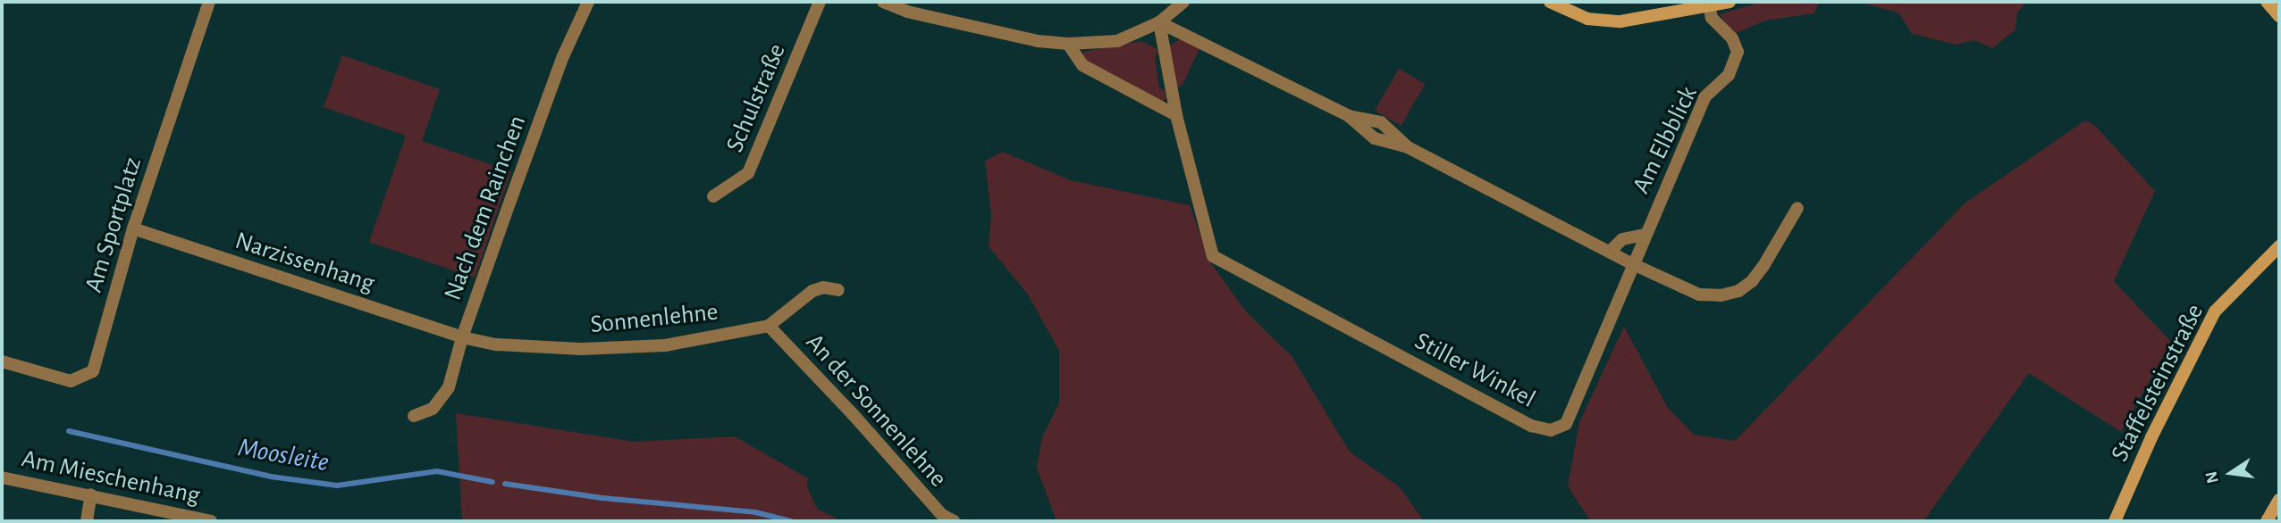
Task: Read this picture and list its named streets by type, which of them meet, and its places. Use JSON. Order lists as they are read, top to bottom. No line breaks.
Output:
{"streets":{"street":["Schulstraße","Am Elbblick","Nach dem Rainchen","Am Sportplatz","Narzissenhang","Sonnenlehne","Stiller Winkel","Staffelsteinstraße","An der Sonnenlehne","Am Mieschenhang"]},"crossings":[["Am Elbblick","Stiller Winkel"],["Nach dem Rainchen","Narzissenhang"],["Nach dem Rainchen","Sonnenlehne"],["Am Sportplatz","Narzissenhang"],["Narzissenhang","Sonnenlehne"],["Sonnenlehne","An der Sonnenlehne"]],"water":["Moosleite"],"north":"left"}
